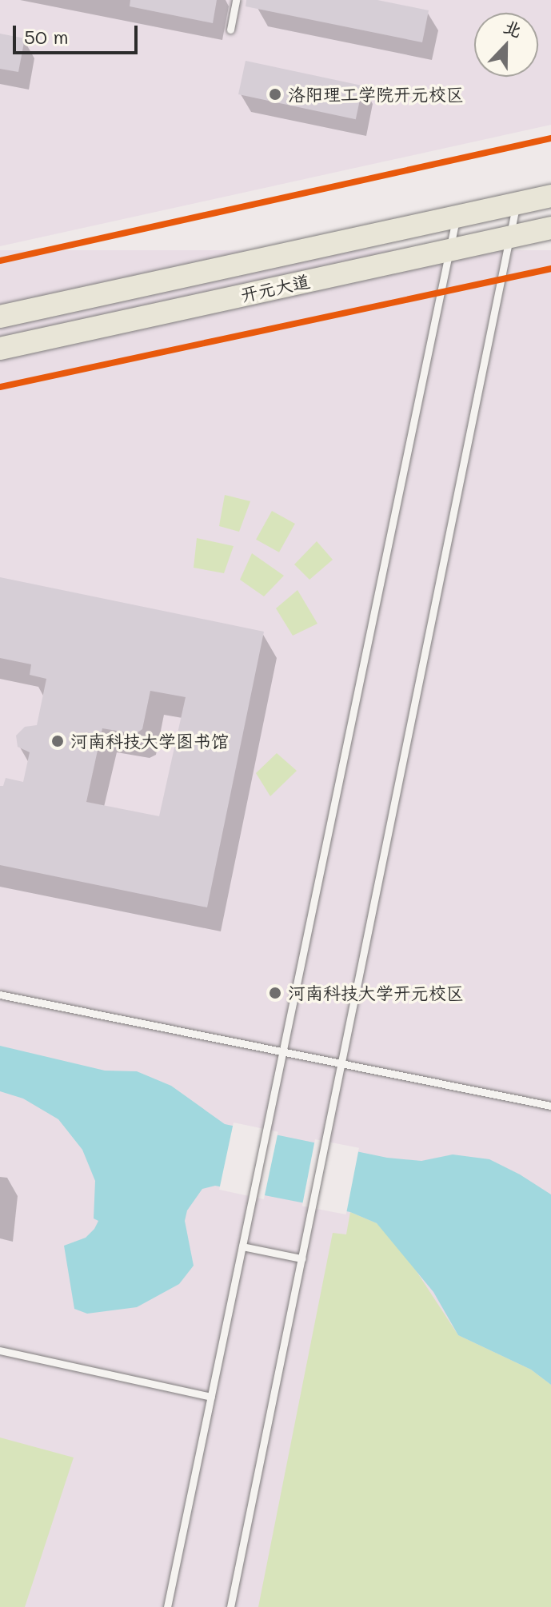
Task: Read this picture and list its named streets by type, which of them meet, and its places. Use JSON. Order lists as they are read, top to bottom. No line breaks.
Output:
{"streets":{"main road":["开元大道"]},"places":["洛阳理工学院开元校区","河南科技大学图书馆","河南科技大学开元校区"],"scale_bar":"50 m","north":"top"}
